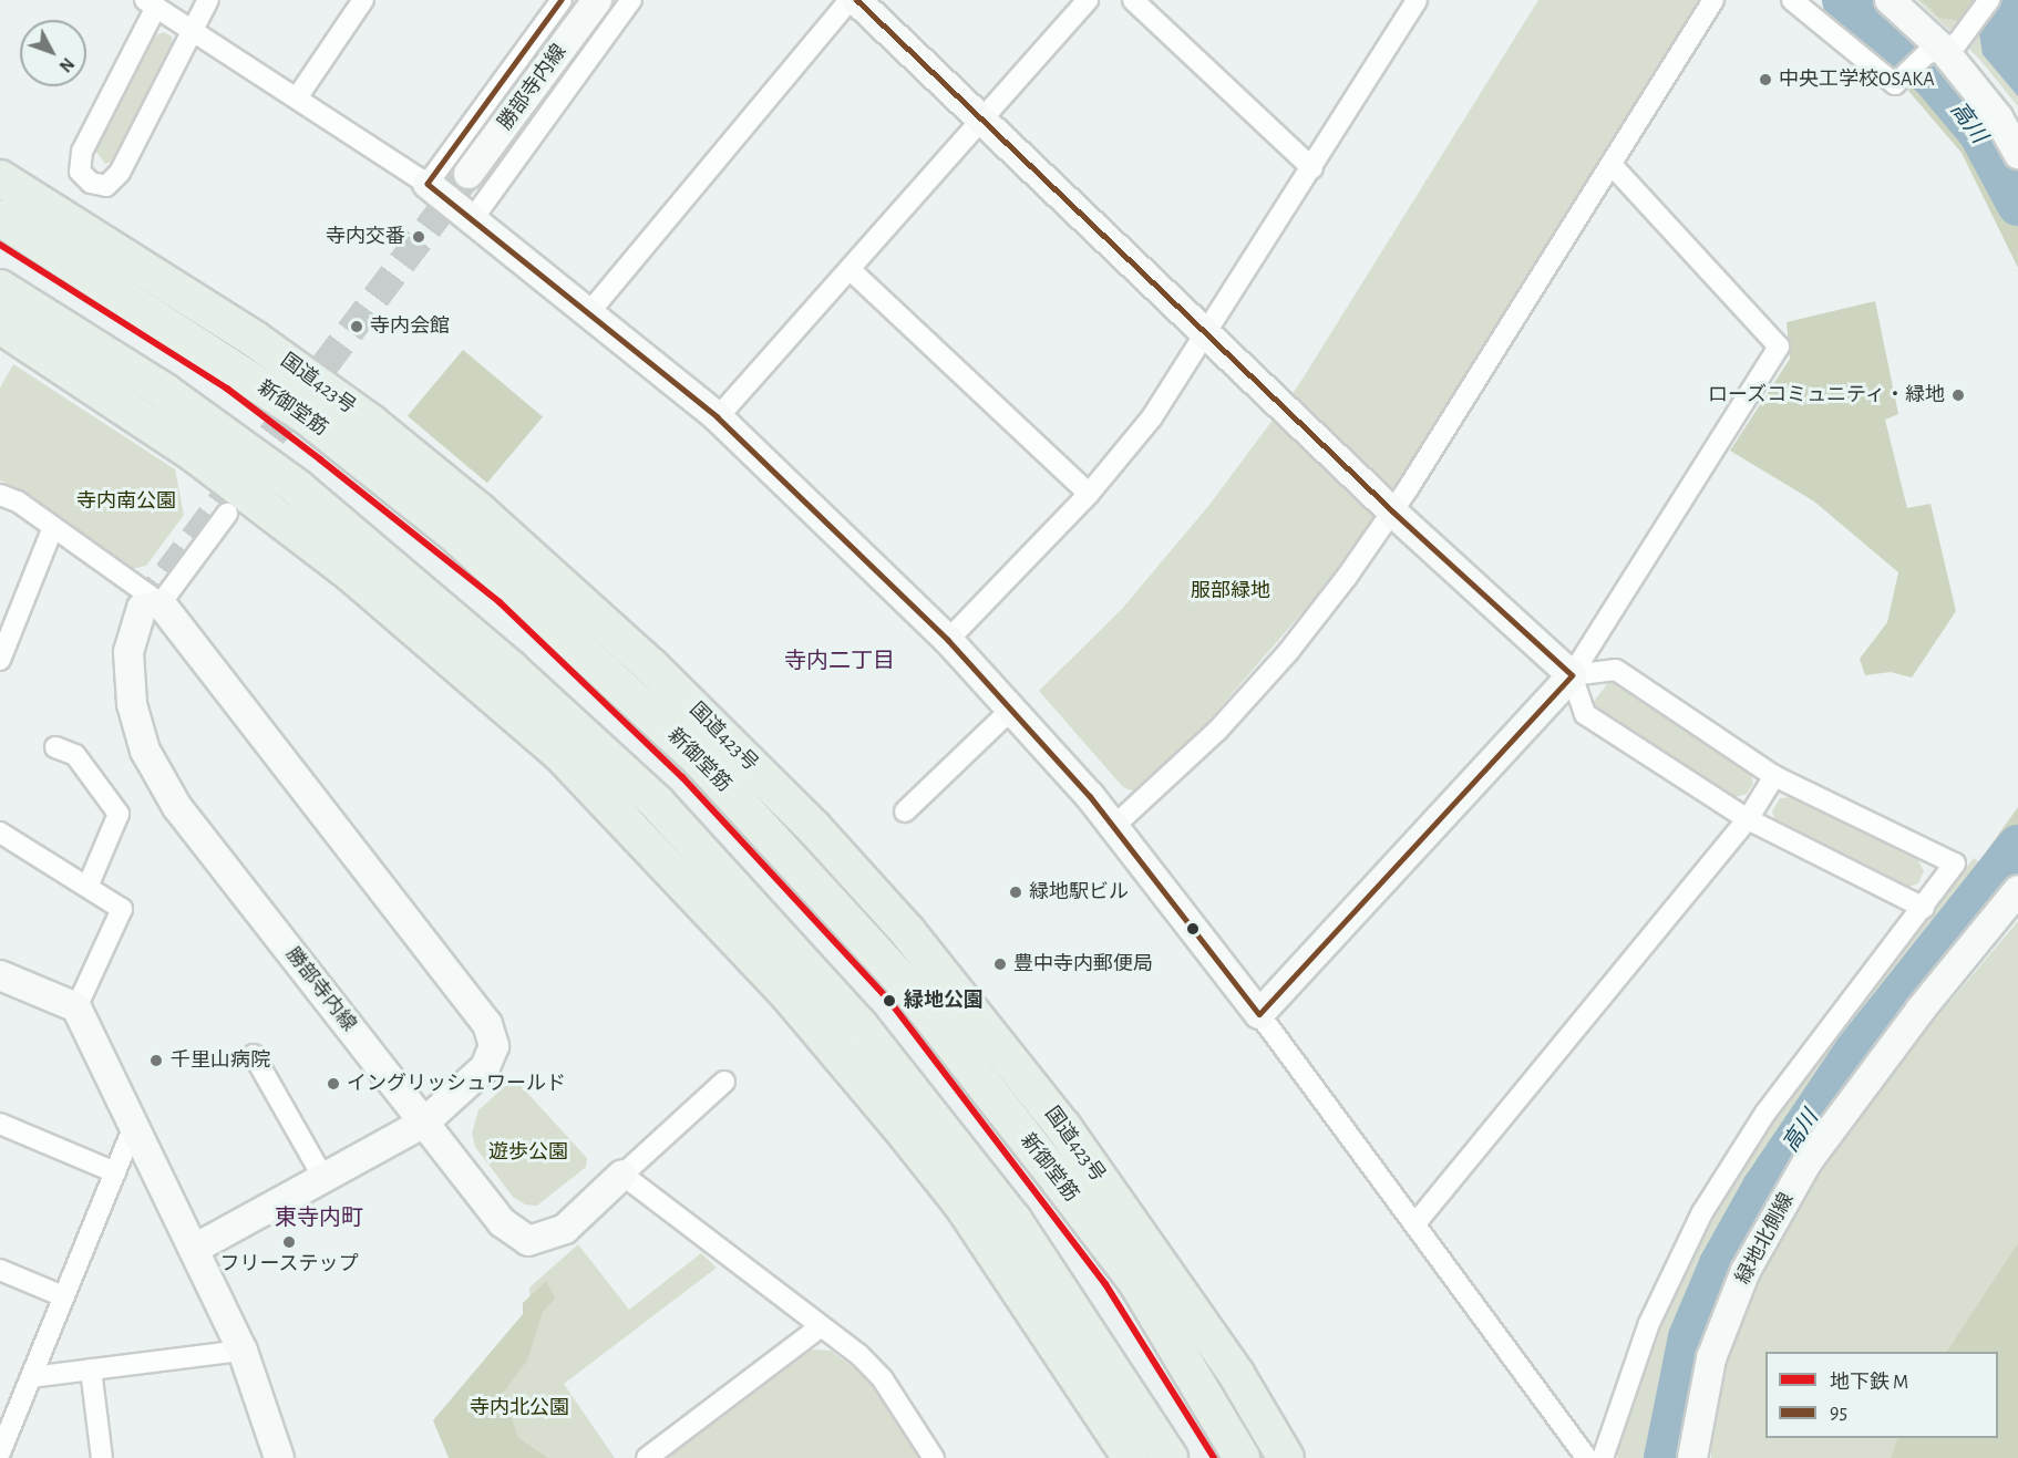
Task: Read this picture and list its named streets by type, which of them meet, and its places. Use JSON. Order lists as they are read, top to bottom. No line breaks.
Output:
{"streets":{"highway":["国道423号","新御堂筋"],"street":["勝部寺内線","緑地北側線"]},"districts":["寺内二丁目","東寺内町"],"water":["高川"],"parks":["寺内南公園","服部緑地","遊歩公園","寺内北公園"],"places":["中央工学校OSAKA","寺内交番","寺内会館","ローズコミュニティ・緑地","緑地駅ビル","豊中寺内郵便局","緑地公園","千里山病院","イングリッシュワールド","フリーステップ"],"lines":["transit line 95","metro line M"],"legend":["地下鉄 M","95"],"north":"bottom right"}
